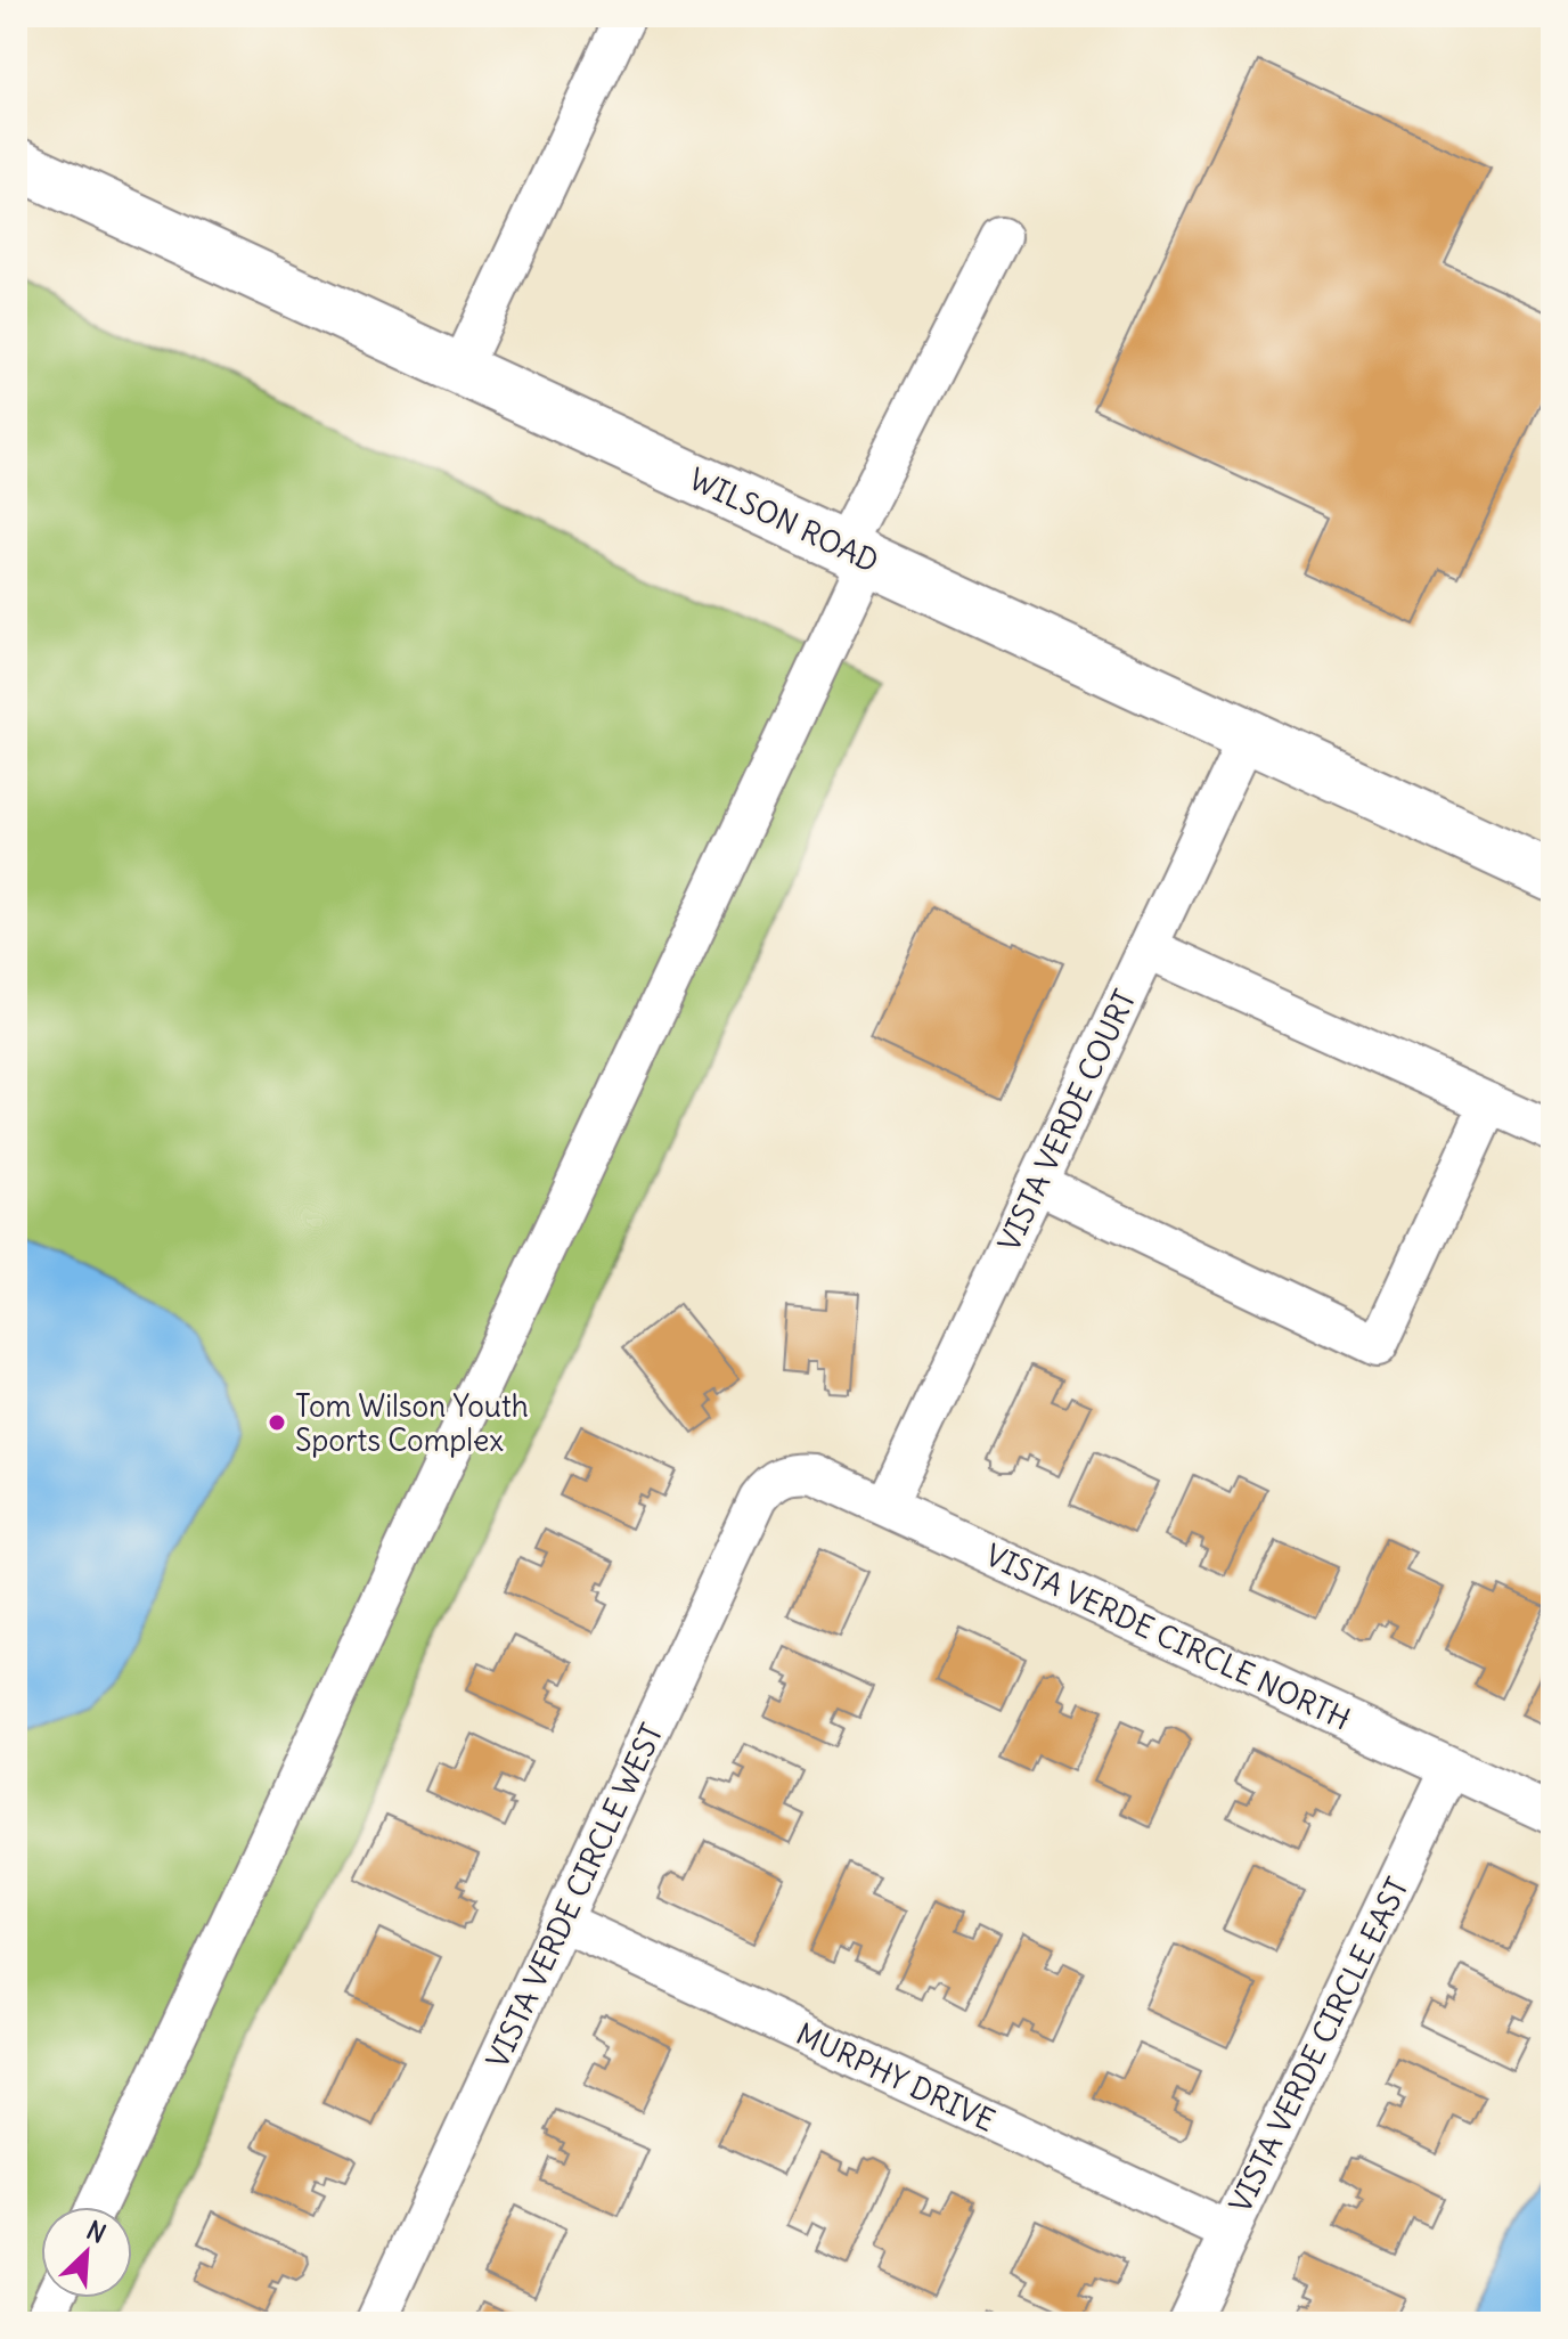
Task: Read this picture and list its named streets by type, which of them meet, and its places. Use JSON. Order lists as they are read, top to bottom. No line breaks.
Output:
{"streets":{"main road":["WILSON ROAD"],"street":["VISTA VERDE COURT","VISTA VERDE CIRCLE NORTH","VISTA VERDE CIRCLE WEST","VISTA VERDE CIRCLE EAST","MURPHY DRIVE"]},"crossings":[["WILSON ROAD","VISTA VERDE COURT"],["VISTA VERDE COURT","VISTA VERDE CIRCLE NORTH"],["VISTA VERDE CIRCLE NORTH","VISTA VERDE CIRCLE WEST"],["VISTA VERDE CIRCLE NORTH","VISTA VERDE CIRCLE EAST"],["VISTA VERDE CIRCLE WEST","MURPHY DRIVE"],["VISTA VERDE CIRCLE EAST","MURPHY DRIVE"]],"places":["Tom Wilson Youth Sports Complex"],"north":"top right"}
